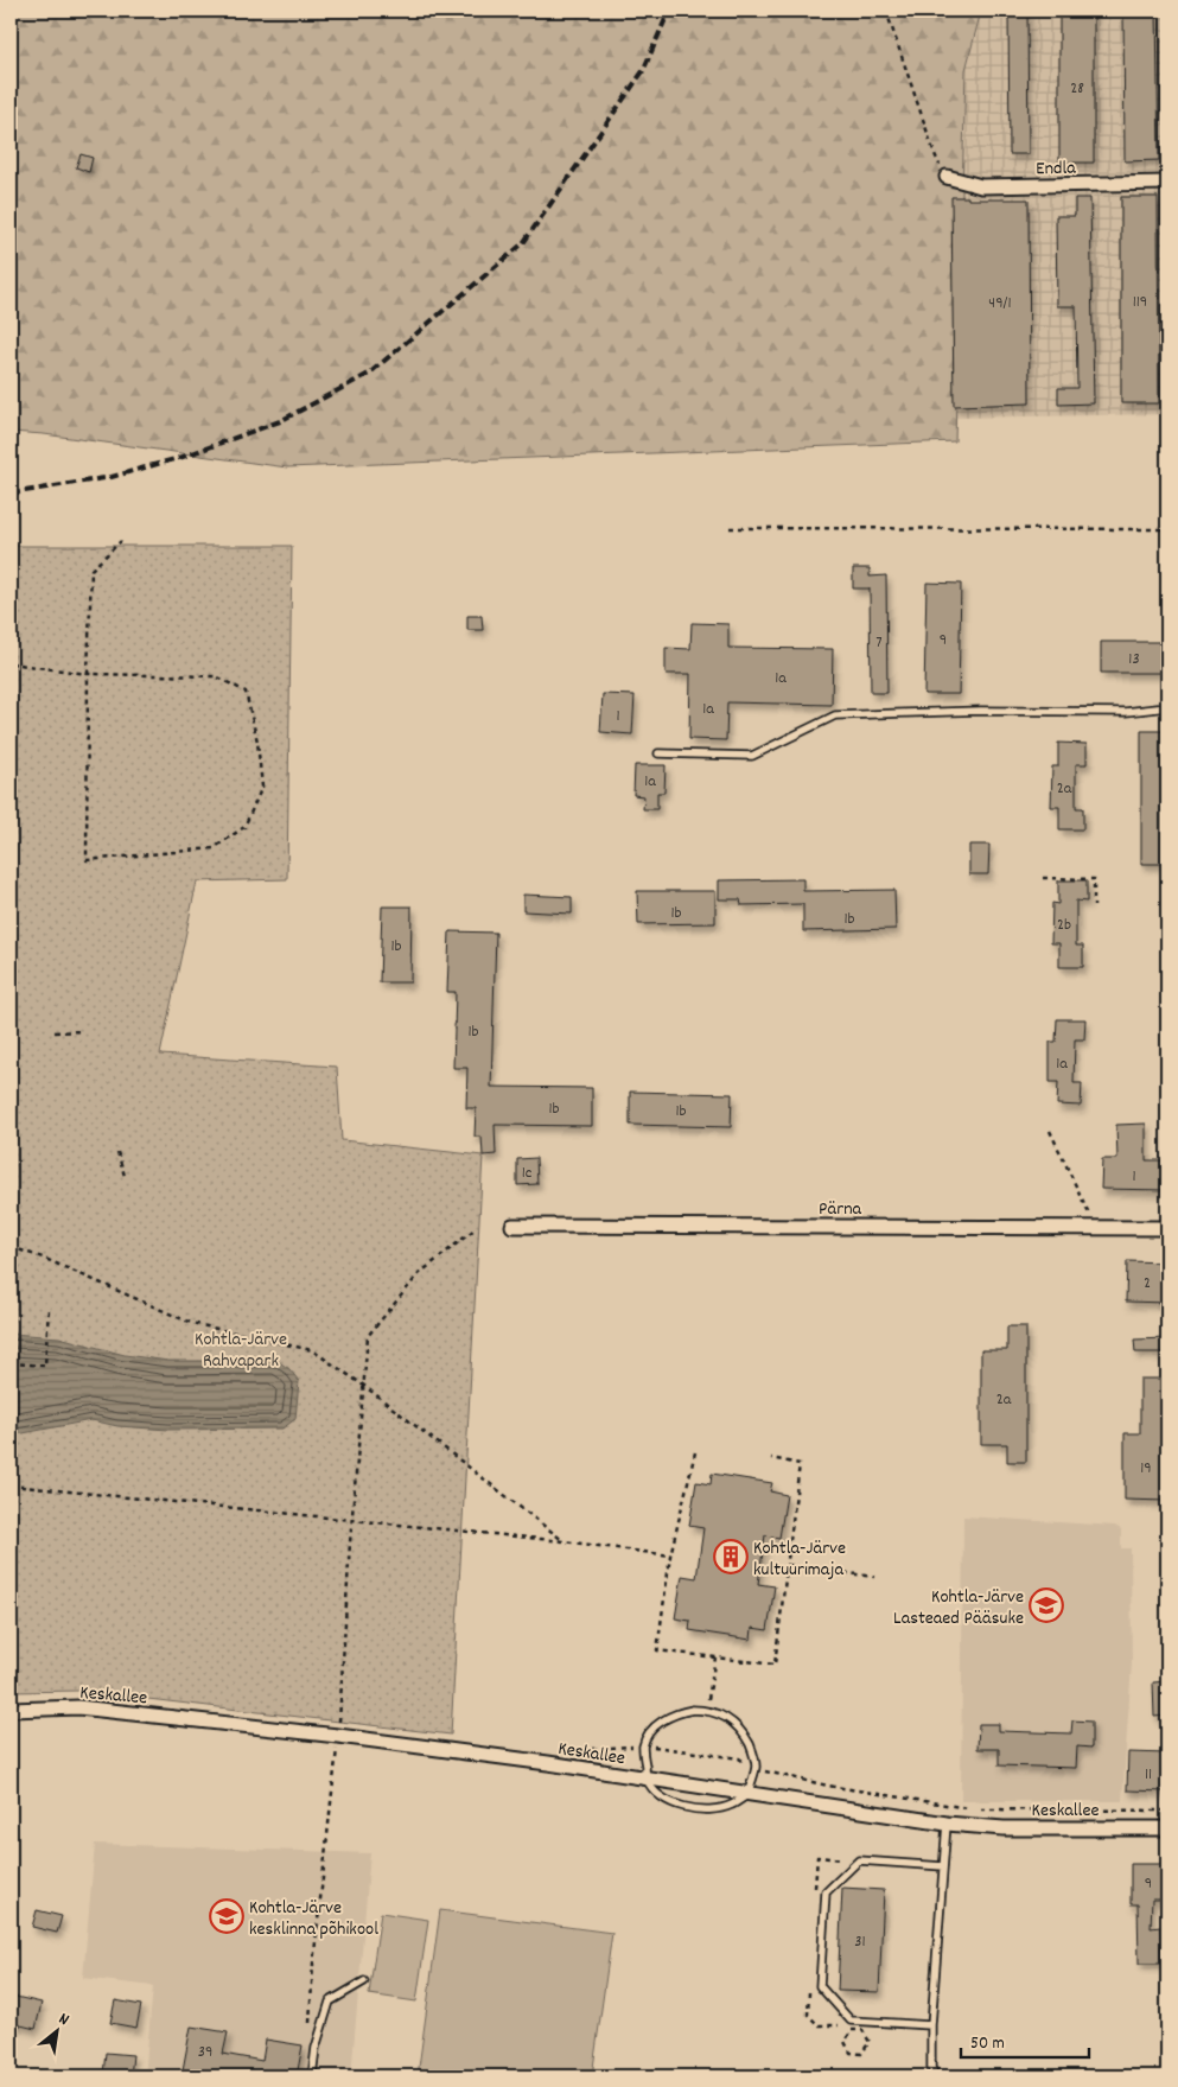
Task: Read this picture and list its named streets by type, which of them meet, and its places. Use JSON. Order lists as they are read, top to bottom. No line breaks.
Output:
{"streets":{"street":["Endla","Pärna","Keskallee"]},"parks":["Kohtla-Järve Rahvapark"],"places":{"building":["Kohtla-Järve kultuurimaja"],"school or university":["Kohtla-Järve Lasteaed Pääsuke","Kohtla-Järve kesklinna põhikool"]},"house_numbers":["28","119","49/1","9","7","13","1a","1a","1","1a","2a","1b","1b","2b","1b","1b","1a","1b","1b","1c","1","2","2a","19","11","9","31","39"],"scale_bar":"50 m","north":"top right"}
